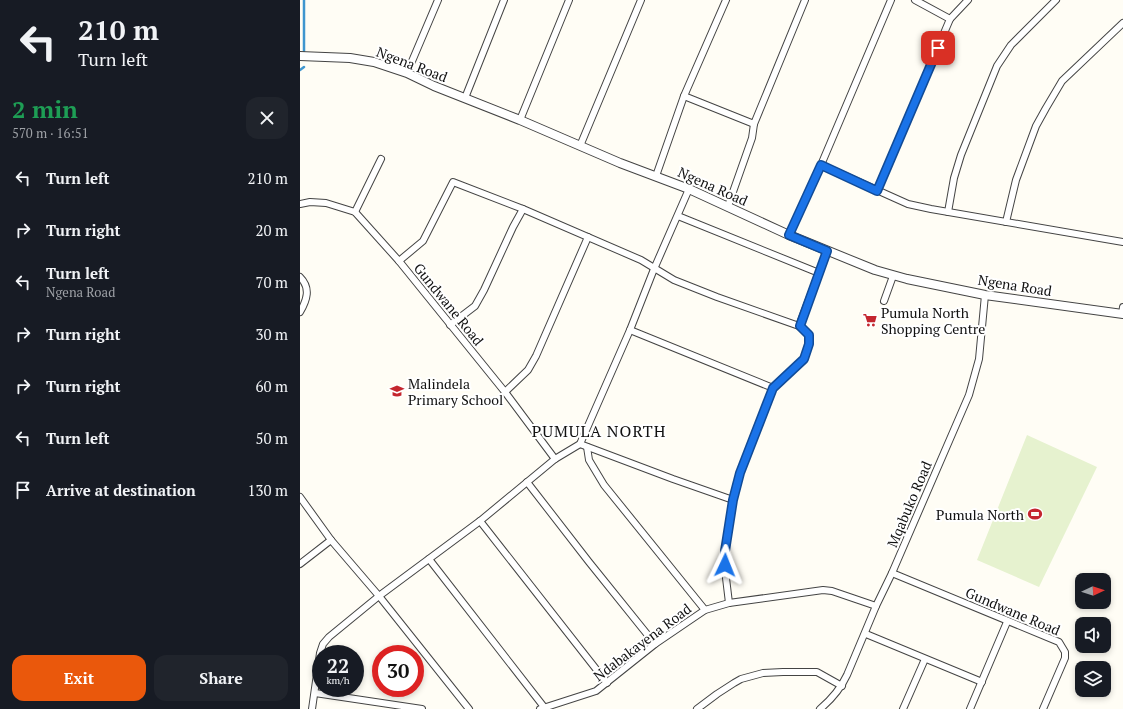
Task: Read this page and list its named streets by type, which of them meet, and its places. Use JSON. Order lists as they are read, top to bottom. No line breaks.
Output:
{"streets":{"street":["Ngena Road","Gundwane Road","Mqabuko Road","Ndabakayena Road"]},"crossings":[["Ngena Road","Mqabuko Road"],["Gundwane Road","Mqabuko Road"],["Mqabuko Road","Ndabakayena Road"]],"districts":["PUMULA NORTH"],"places":{"supermarket":["Pumula North Shopping Centre"],"school or university":["Malindela Primary School"],"sports":["Pumula North"]},"north":"right","page":{"turn":["210 m","Turn left"],"heading":["2 min","570 m · 16:51"],"list":[{"name":"Turn left","value":"210 m"},{"name":"Turn right","value":"20 m"},{"name":"Turn left","note":"Ngena Road","value":"70 m"},{"name":"Turn right","value":"30 m"},{"name":"Turn right","value":"60 m"},{"name":"Turn left","value":"50 m"},{"name":"Arrive at destination","value":"130 m"}],"speed":"22 km/h","limit":"30","buttons":["Exit","Share"]}}
